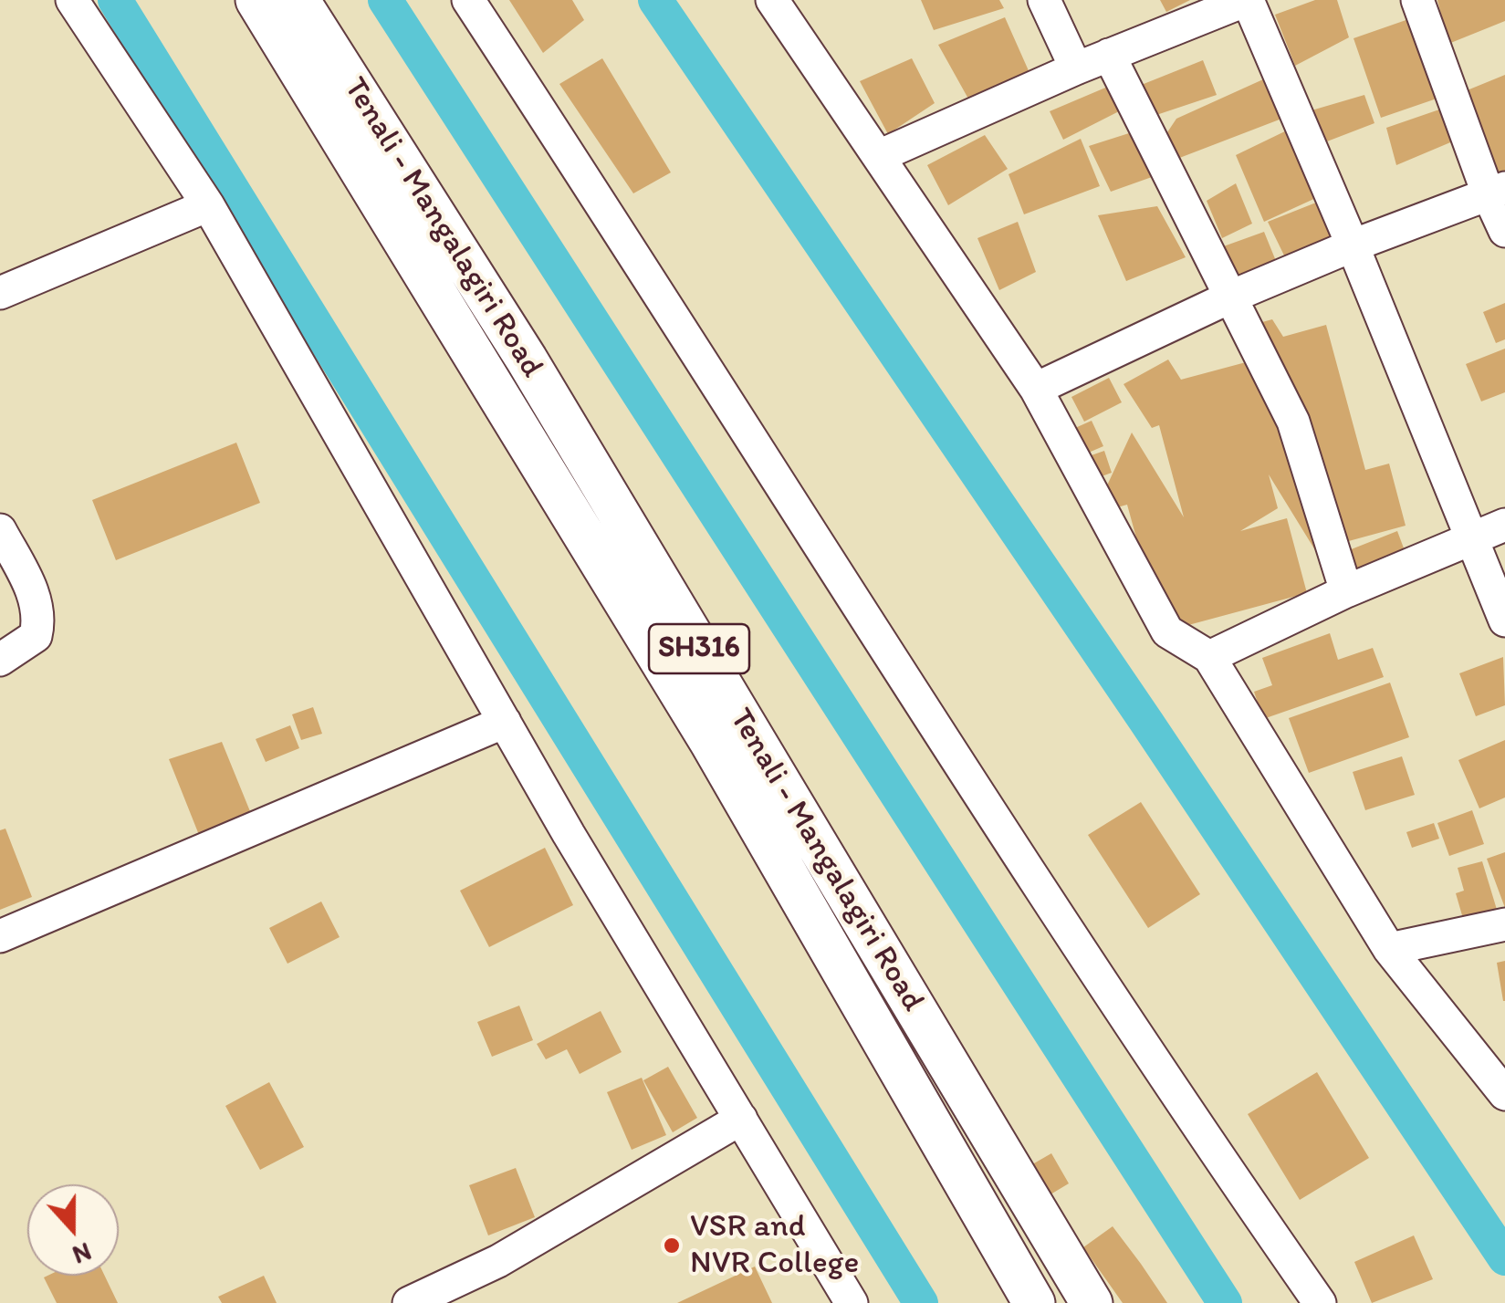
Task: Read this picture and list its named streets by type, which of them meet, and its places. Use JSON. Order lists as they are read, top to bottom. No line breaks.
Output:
{"streets":{"main road":["Tenali - Mangalagiri Road","SH316"]},"places":["VSR and NVR College"],"north":"bottom"}
